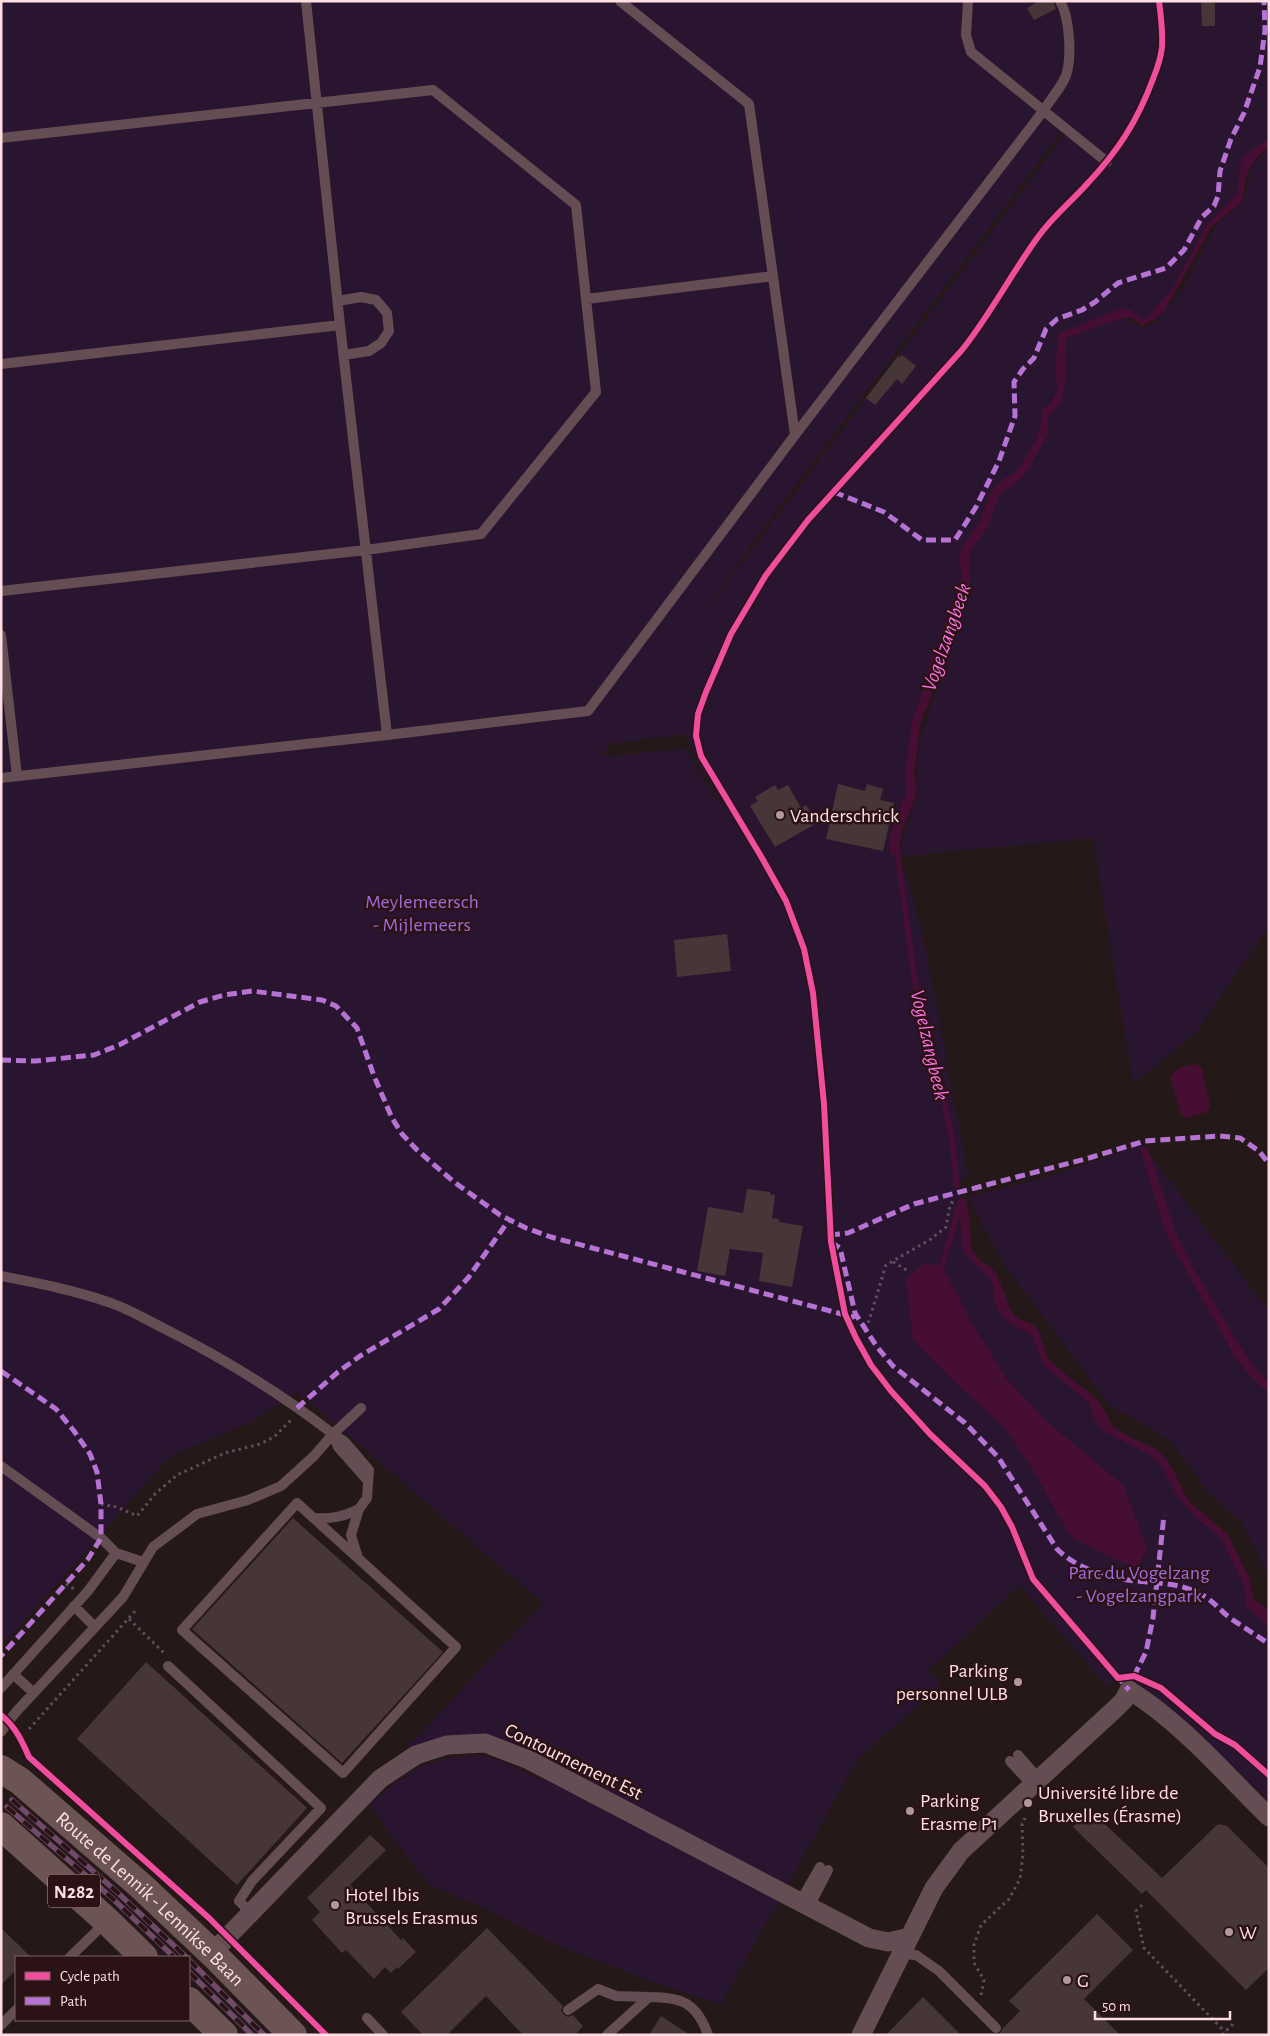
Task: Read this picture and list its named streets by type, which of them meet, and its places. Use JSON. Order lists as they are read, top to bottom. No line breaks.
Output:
{"streets":{"main road":["N282","Route de Lennik - Lennikse Baan"],"street":["Contournement Est"]},"crossings":[["Contournement Est","Route de Lennik - Lennikse Baan"]],"water":["Vogelzangbeek"],"parks":["Meylemeersch - Mijlemeers","Parc du Vogelzang - Vogelzangpark"],"places":["Vanderschrick","Parking personnel ULB","Université libre de Bruxelles (Érasme)","Parking Erasme P1","Hotel Ibis Brussels Erasmus","W","G"],"legend":["Cycle path","Path"],"scale_bar":"50 m"}
